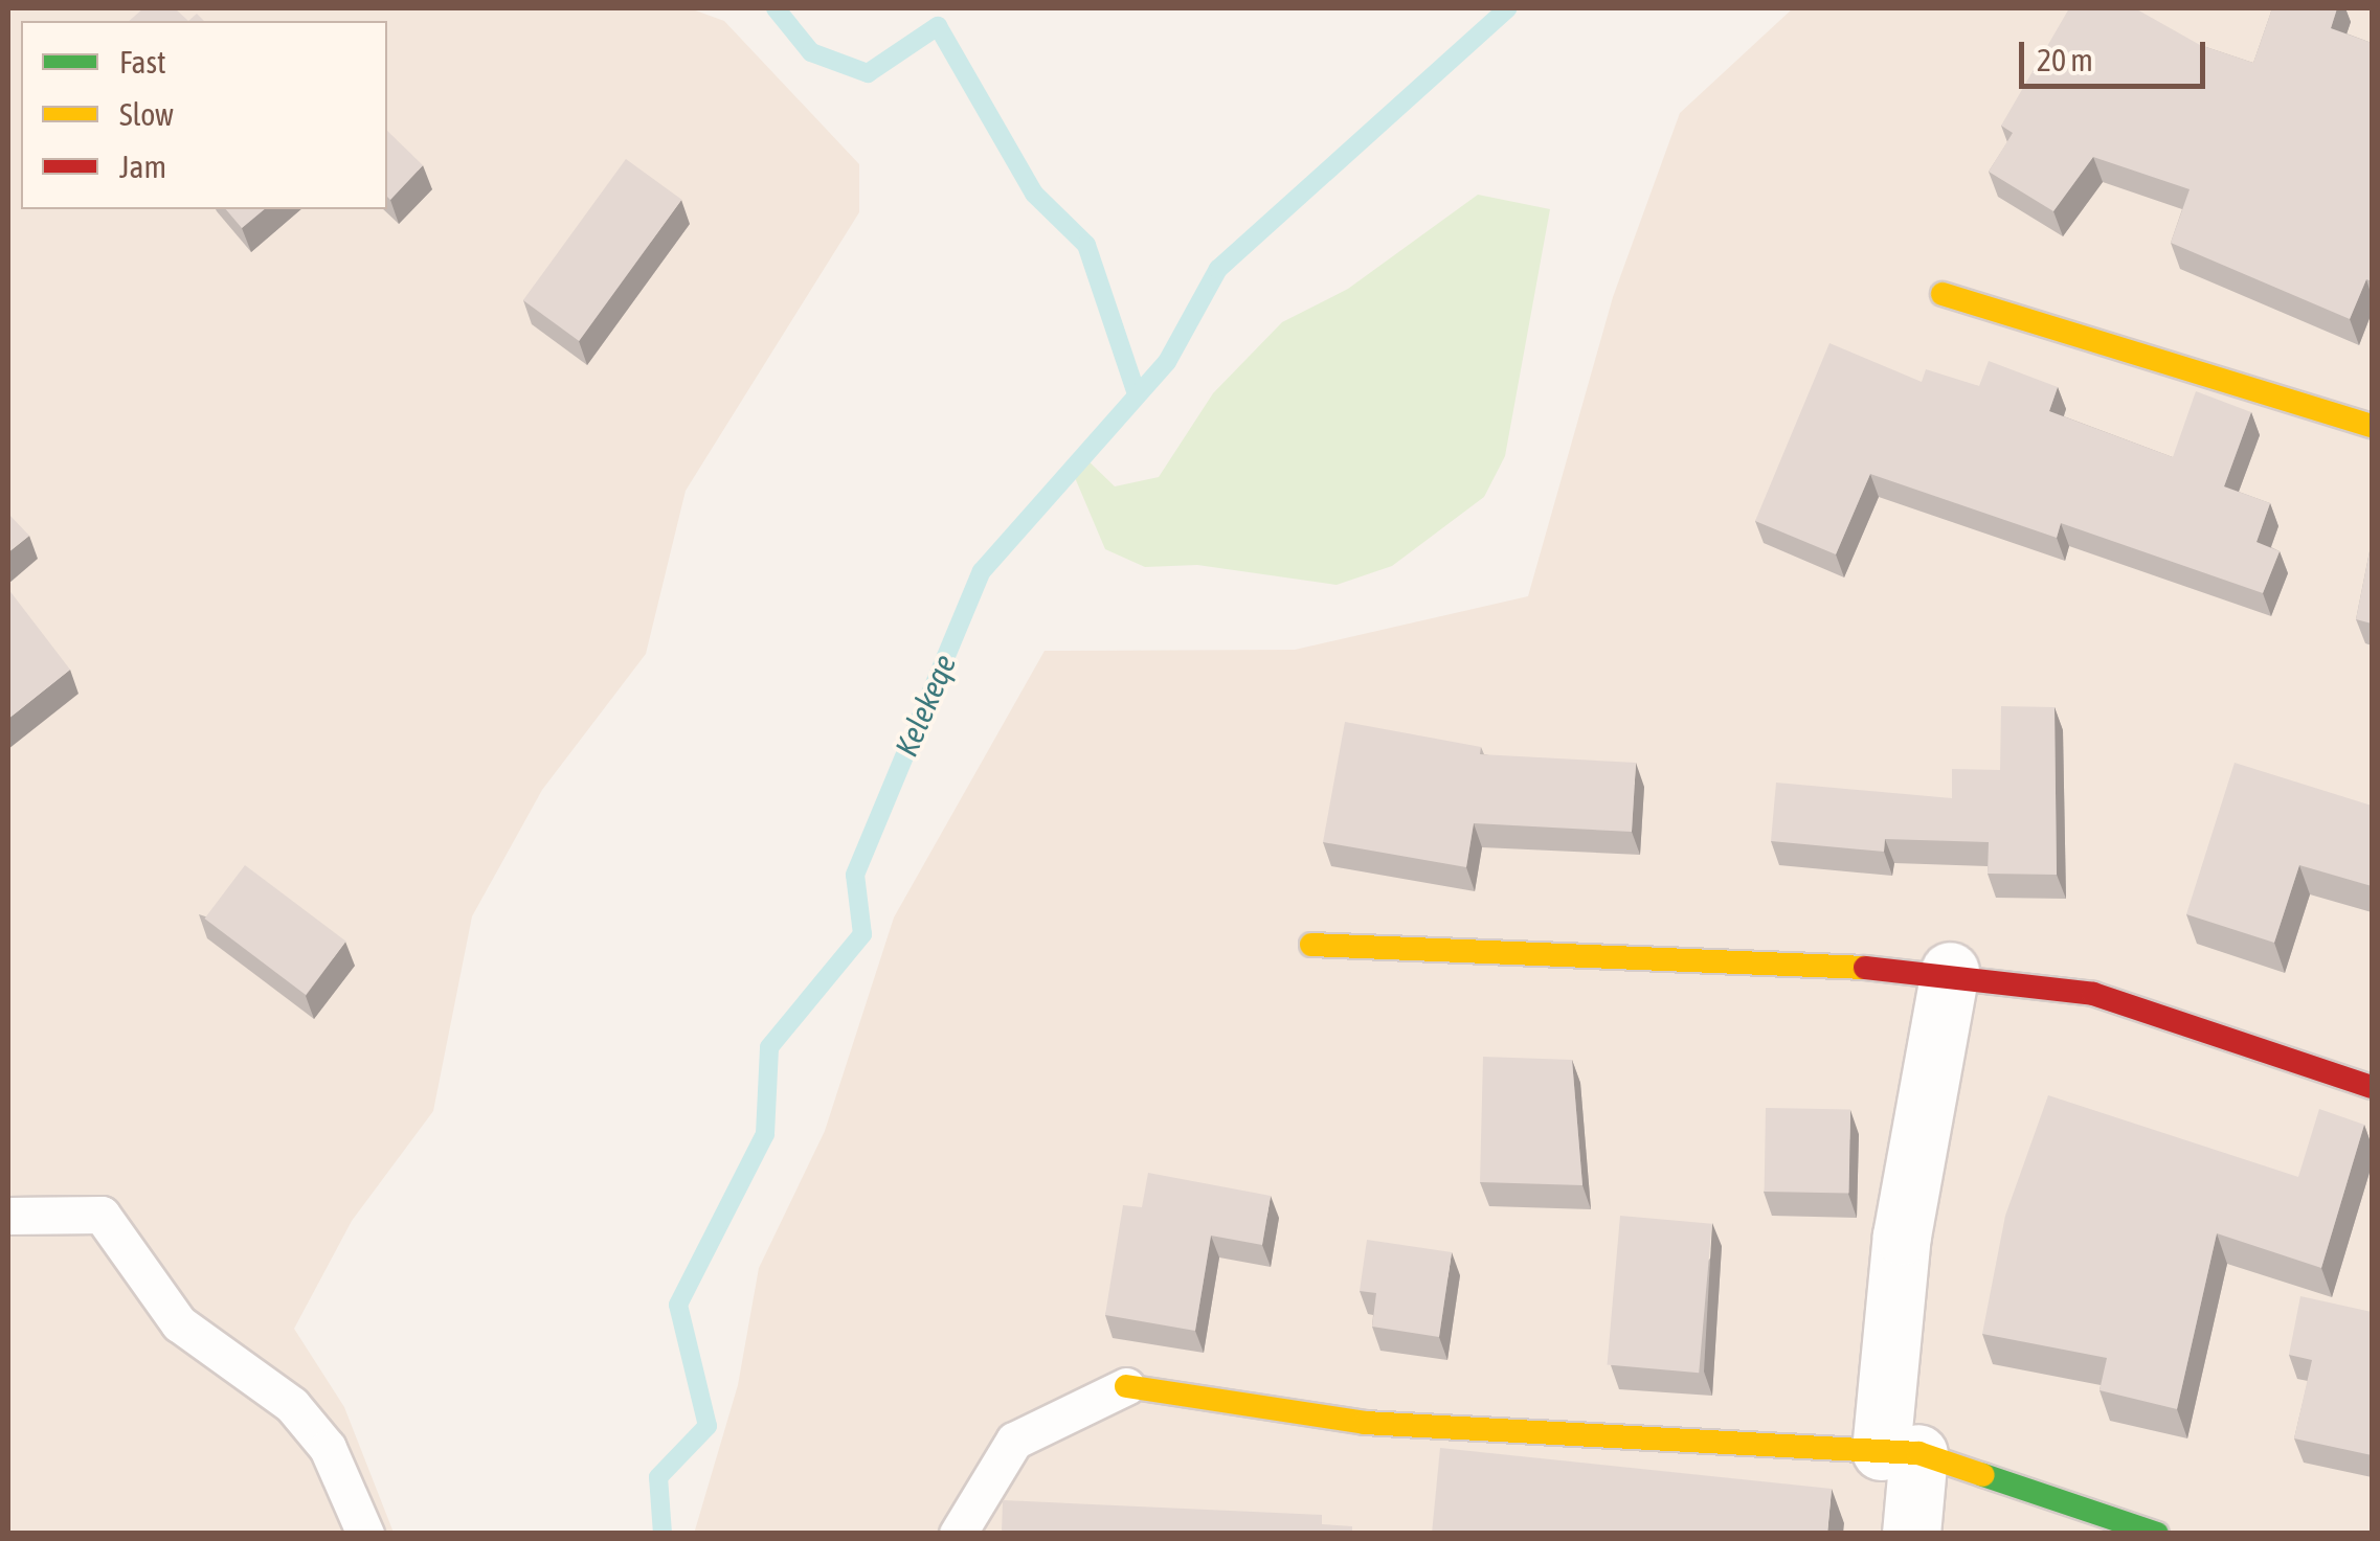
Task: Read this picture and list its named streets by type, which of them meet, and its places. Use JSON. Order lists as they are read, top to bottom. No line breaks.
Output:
{"water":["Kelekeqe"],"legend":["Fast","Slow","Jam"],"scale_bar":"20 m"}
